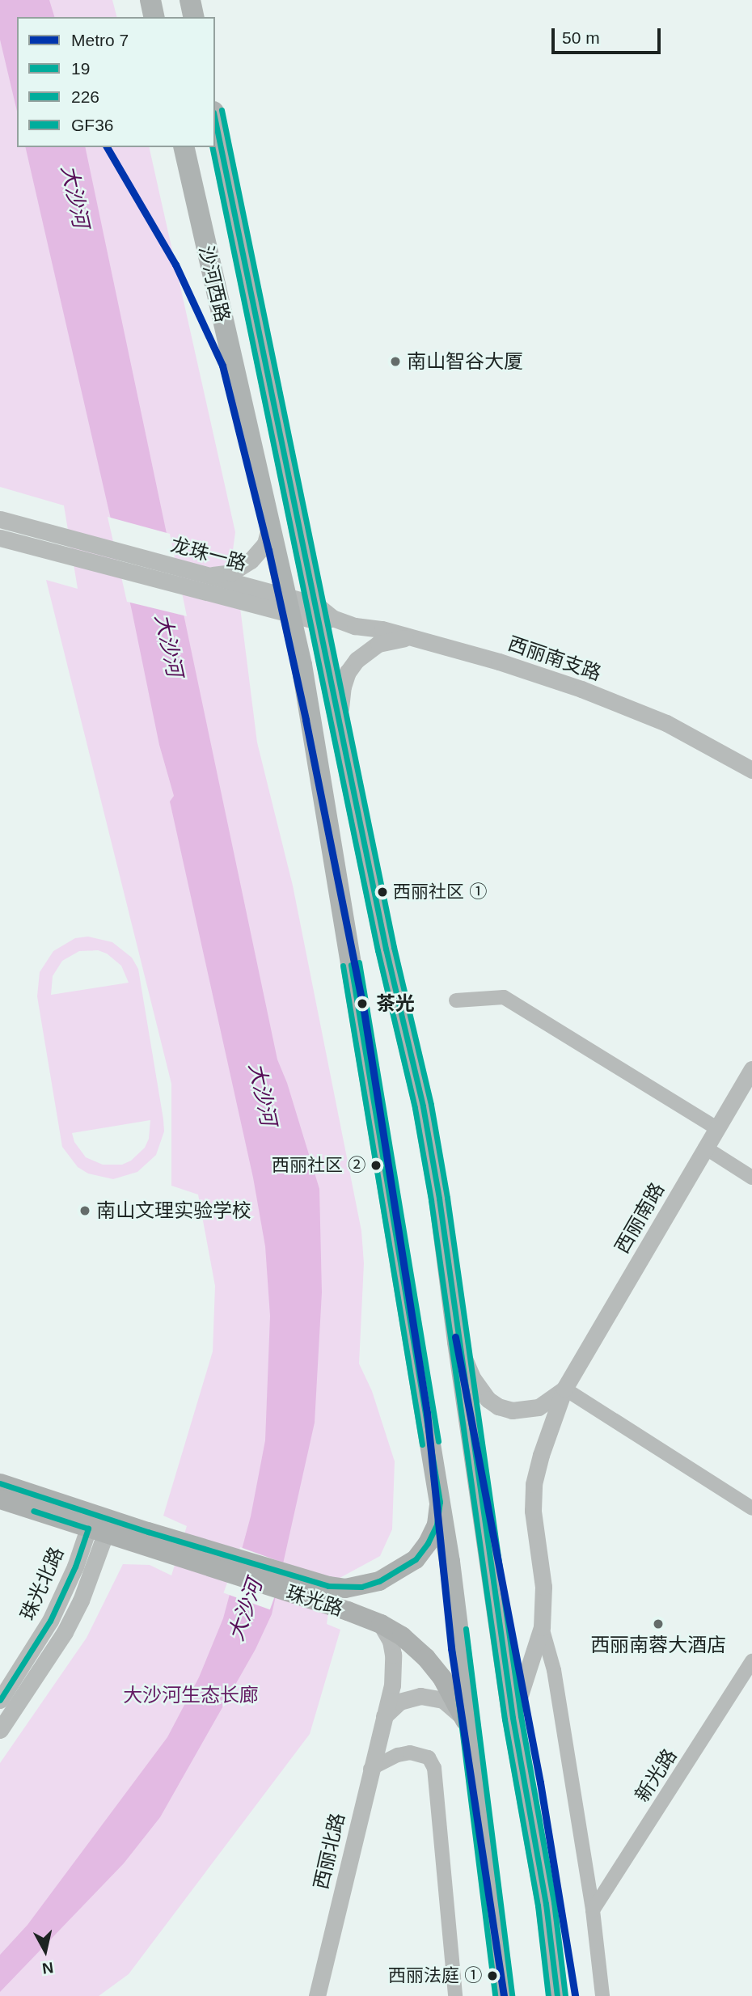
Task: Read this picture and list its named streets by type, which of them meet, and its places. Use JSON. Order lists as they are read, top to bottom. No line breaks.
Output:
{"streets":{"main road":["沙河西路","珠光路"],"street":["龙珠一路","西丽南支路","西丽南路","珠光北路","新光路","西丽北路"]},"crossings":[["沙河西路","龙珠一路"],["沙河西路","西丽南支路"],["沙河西路","西丽南路"],["沙河西路","珠光路"],["龙珠一路","西丽南支路"],["珠光北路","珠光路"],["珠光路","西丽北路"]],"water":["大沙河"],"parks":["大沙河生态长廊"],"places":["南山智谷大厦","西丽社区 ①","茶光","西丽社区 ②","南山文理实验学校","西丽南蓉大酒店","西丽法庭 ①"],"lines":["transit line GF36","transit line 19","metro line 7","transit line 226"],"legend":["Metro 7","19","226","GF36"],"scale_bar":"50 m","north":"bottom"}
